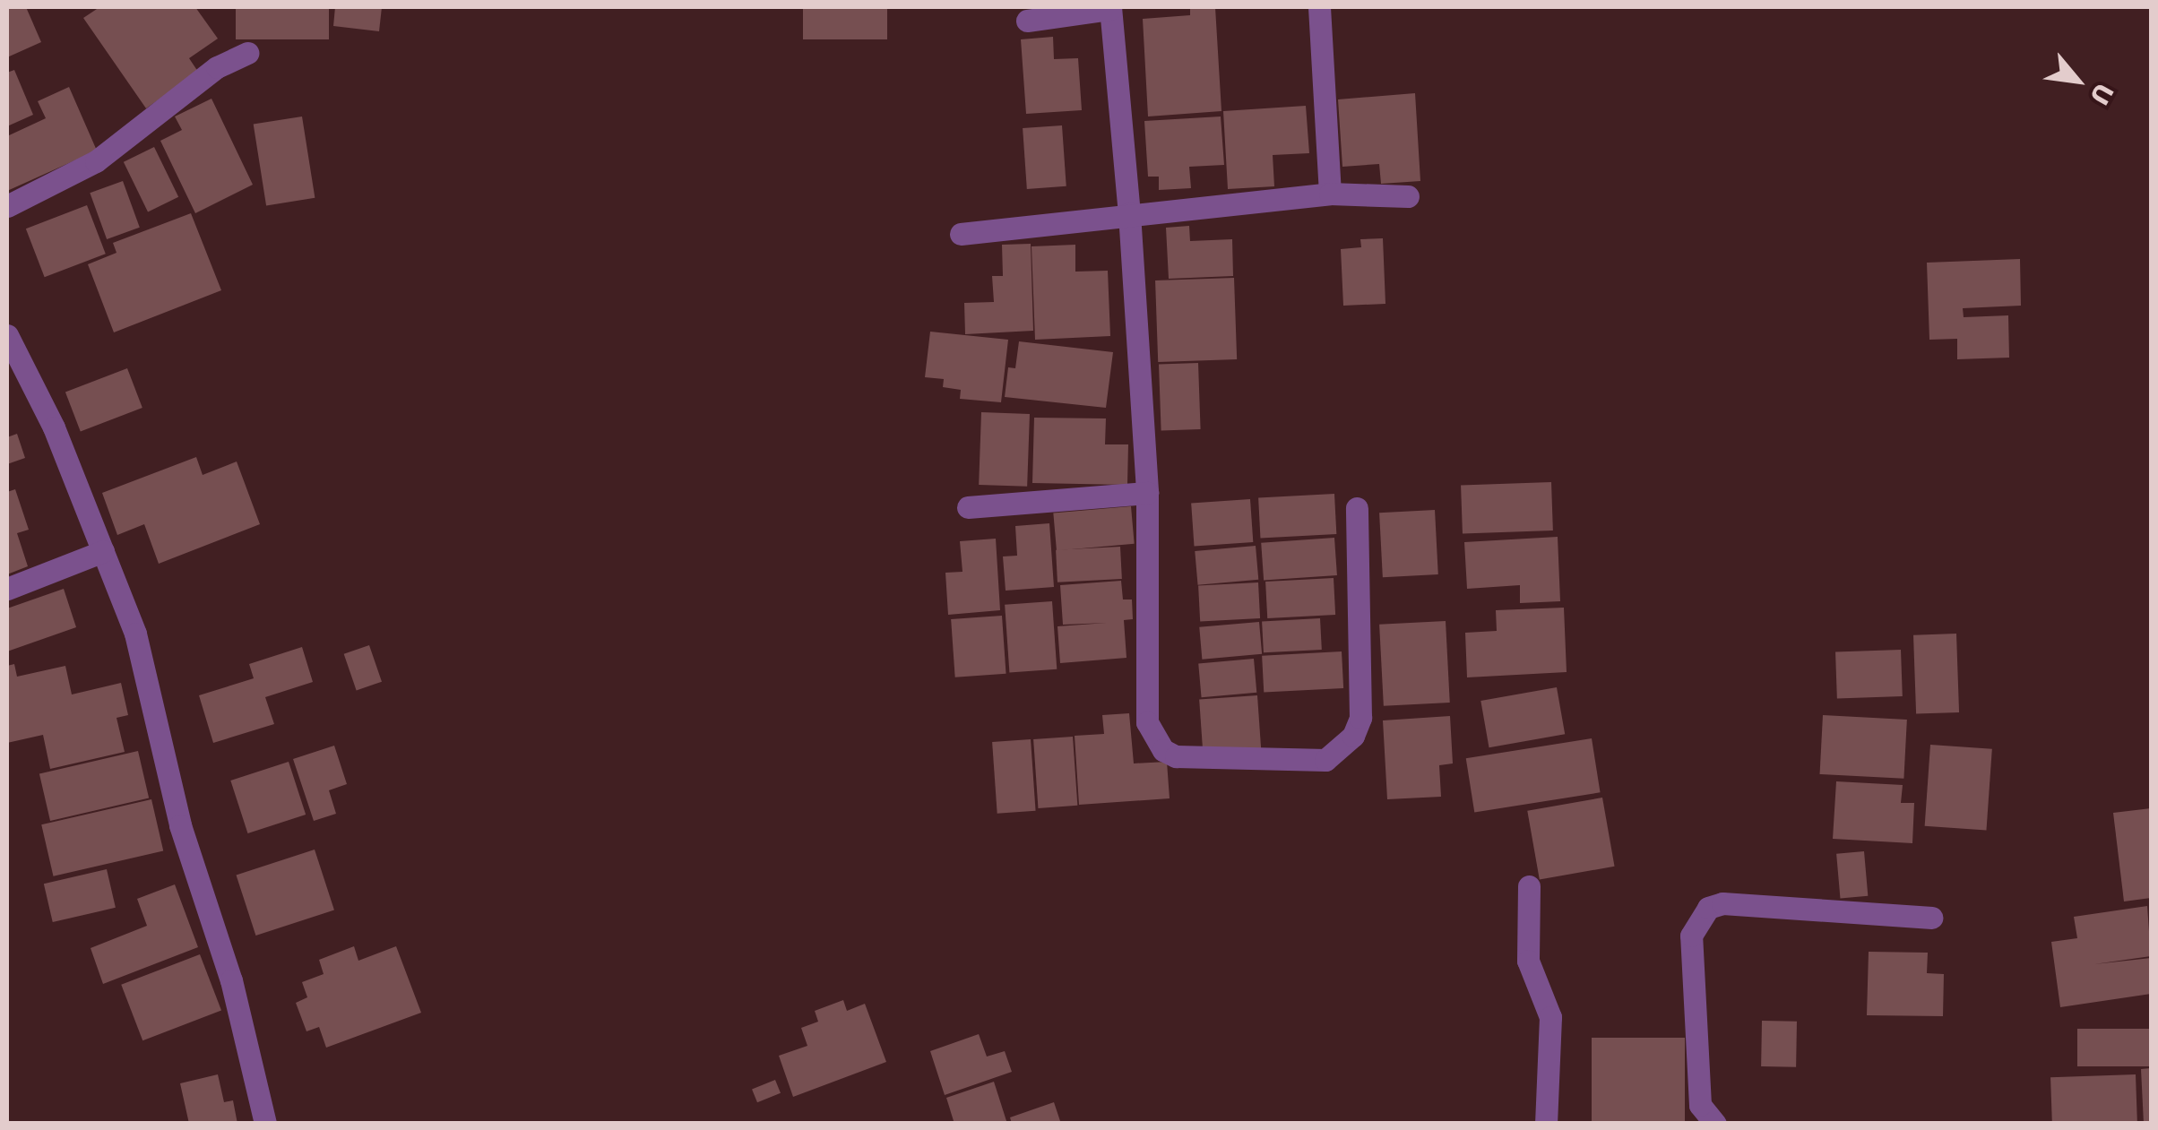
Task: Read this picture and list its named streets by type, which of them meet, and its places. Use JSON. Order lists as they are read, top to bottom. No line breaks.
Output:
{"north":"bottom right"}
